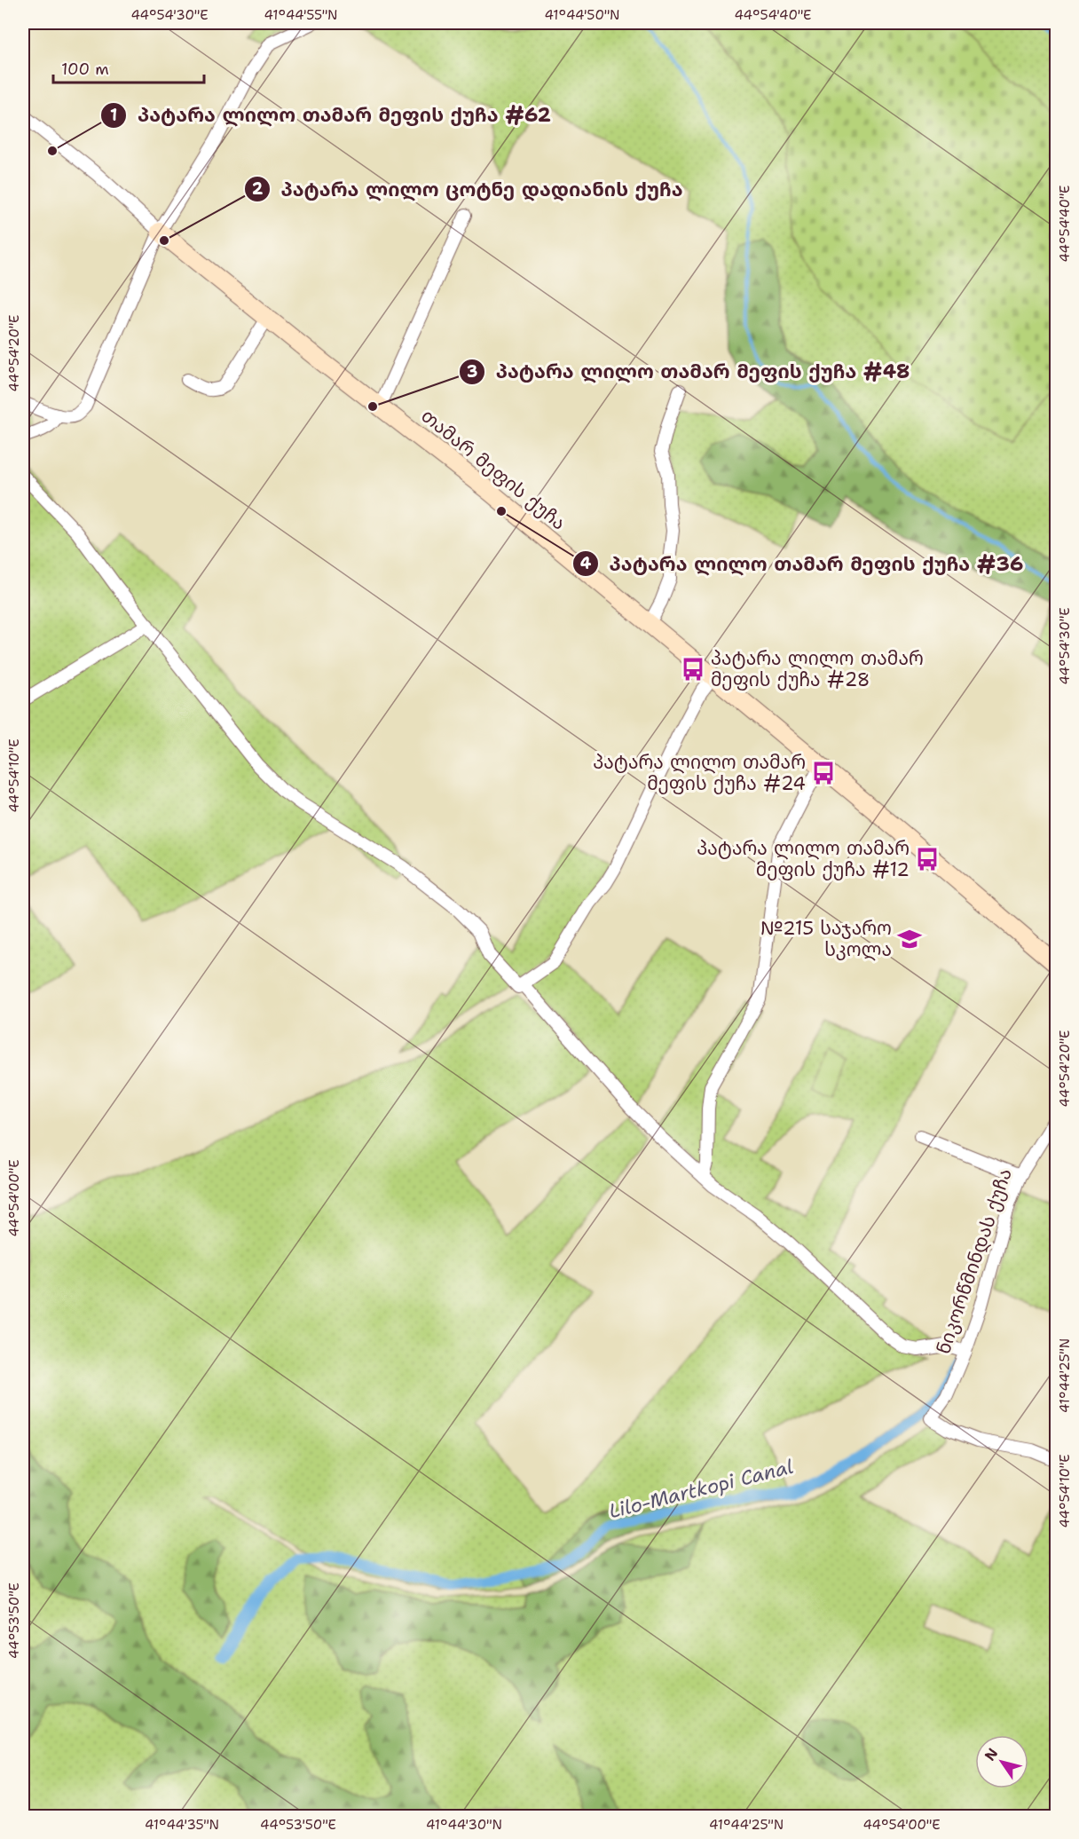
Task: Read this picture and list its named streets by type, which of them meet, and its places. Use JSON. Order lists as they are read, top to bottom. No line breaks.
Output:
{"streets":{"street":["თამარ მეფის ქუჩა","ნიკორწმინდას ქუჩა"]},"water":["Lilo-Martkopi Canal"],"places":{"other":["პატარა ლილო თამარ მეფის ქუჩა #62","პატარა ლილო ცოტნე დადიანის ქუჩა","პატარა ლილო თამარ მეფის ქუჩა #48","პატარა ლილო თამარ მეფის ქუჩა #36"],"bus stop":["პატარა ლილო თამარ მეფის ქუჩა #28","პატარა ლილო თამარ მეფის ქუჩა #24","პატარა ლილო თამარ მეფის ქუჩა #12"],"school or university":["№215 საჯარო სკოლა"]},"scale_bar":"100 m","north":"top left","coordinates":["44°54'30\"E","41°44'55\"N","41°44'50\"N","44°54'40\"E","44°54'20\"E","44°54'10\"E","44°54'00\"E","41°44'25\"N","44°53'50\"E","41°44'35\"N","41°44'30\"N"]}
